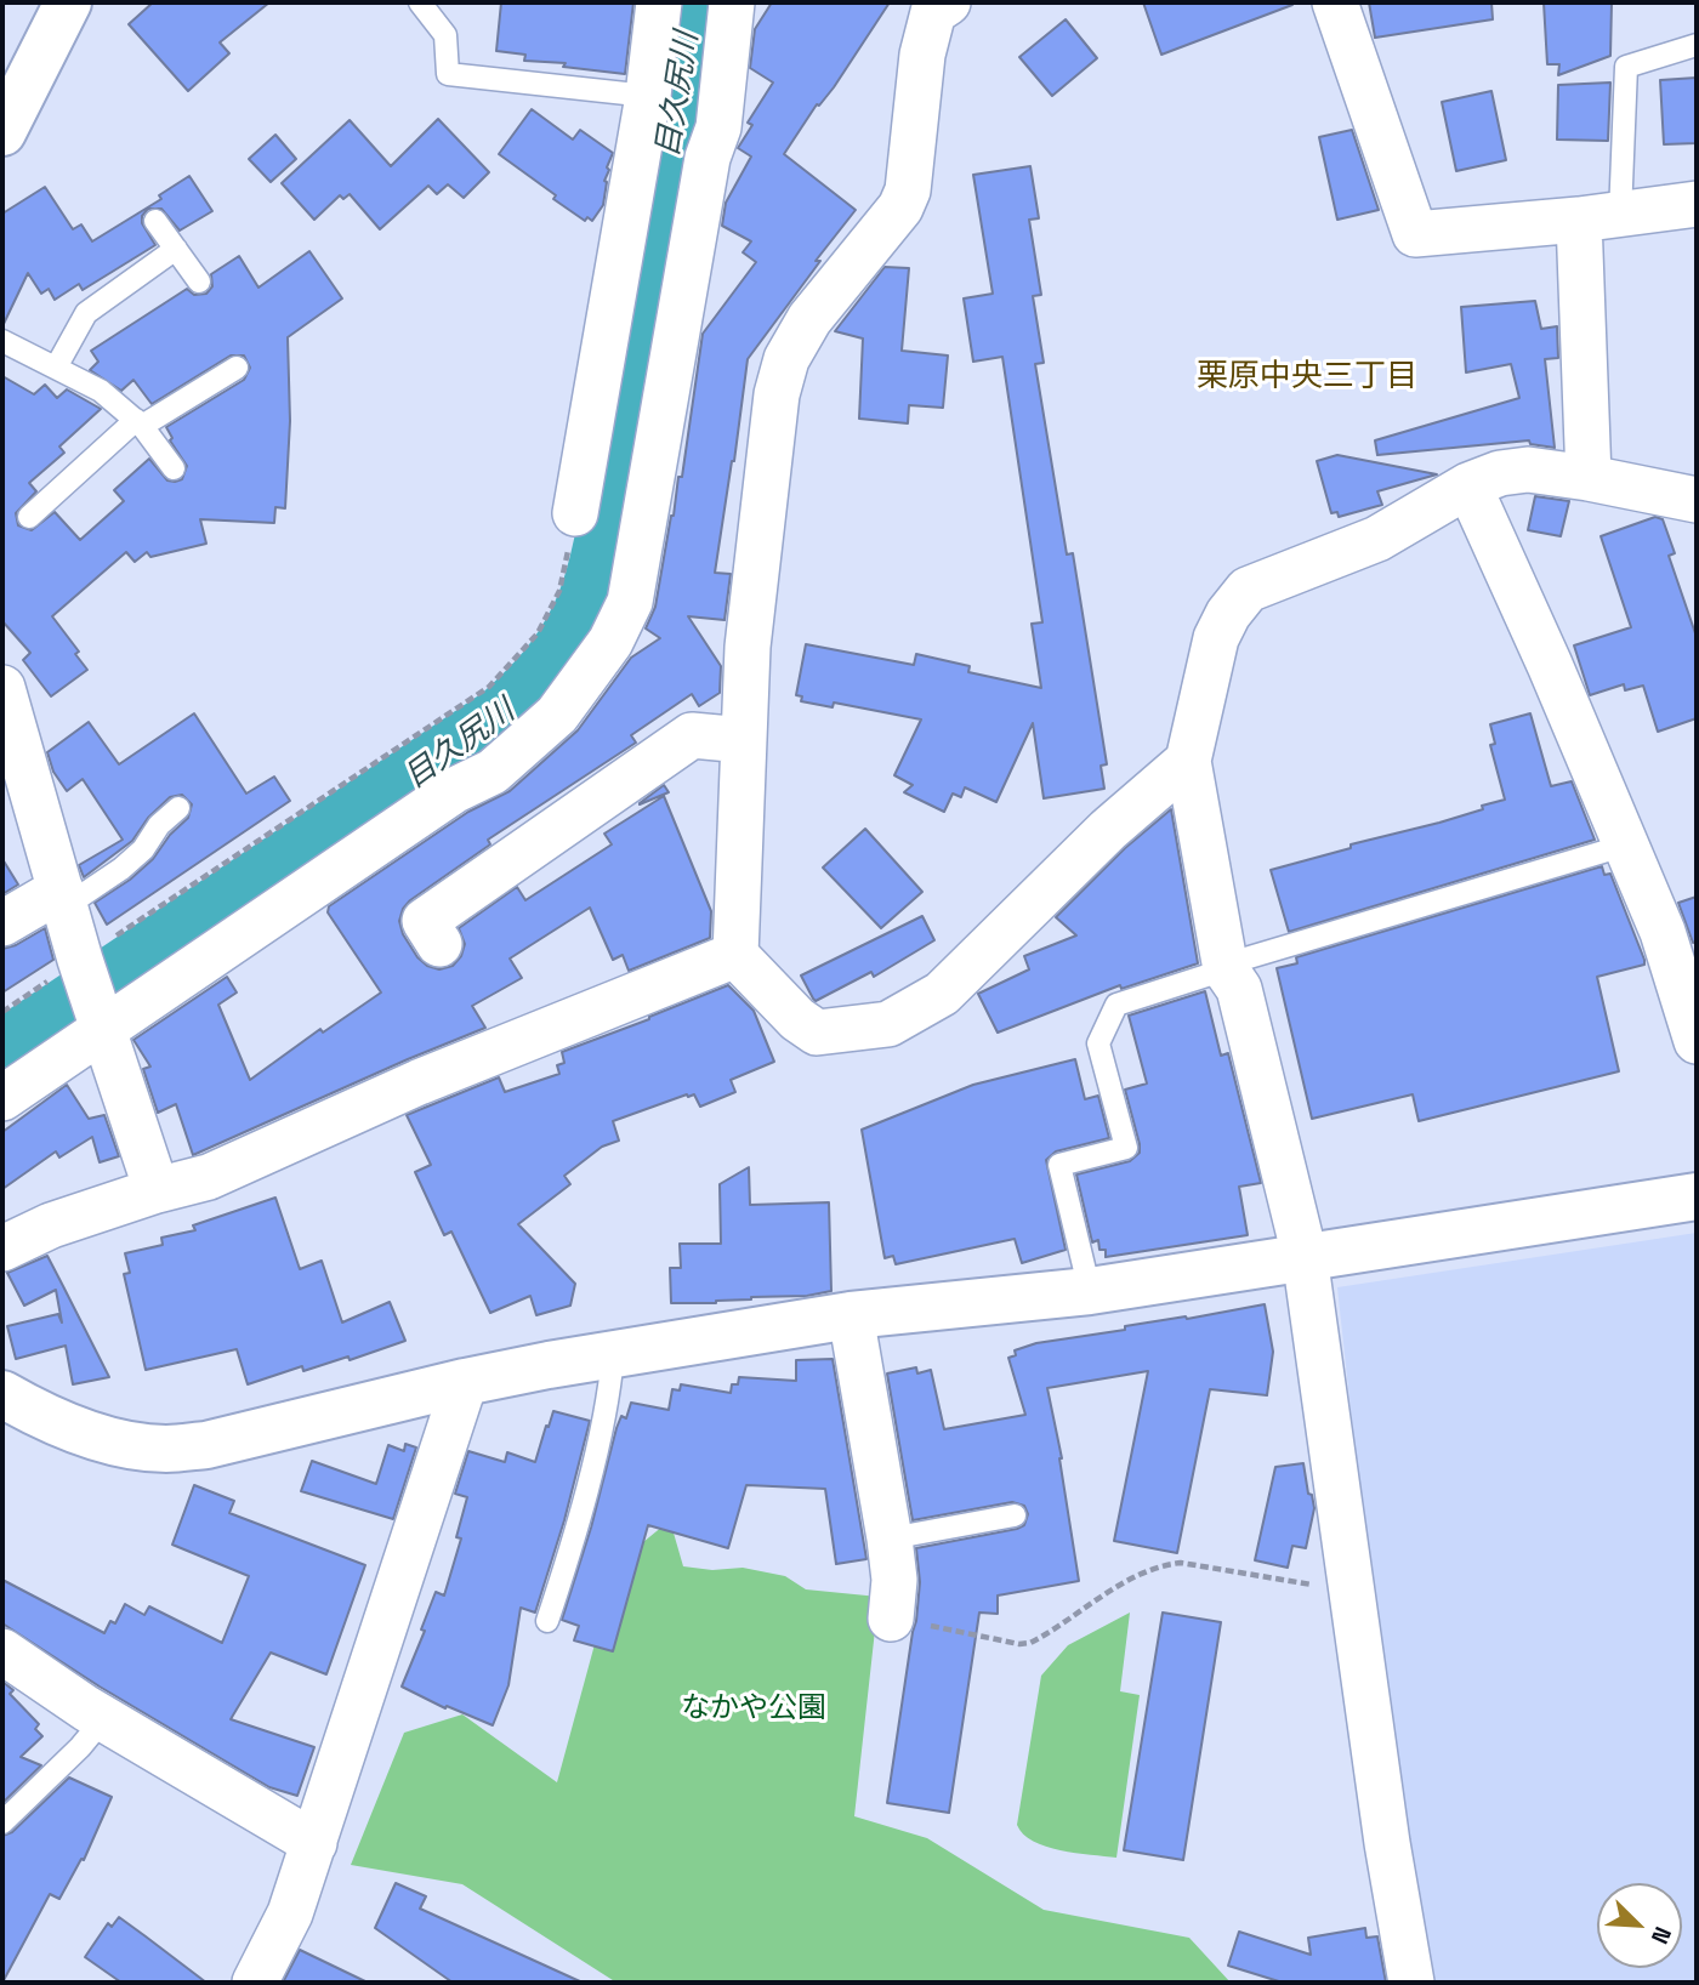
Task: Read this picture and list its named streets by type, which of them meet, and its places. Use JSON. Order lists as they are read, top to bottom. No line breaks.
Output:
{"districts":["栗原中央三丁目"],"water":["目久尻川"],"parks":["なかや公園"],"north":"bottom right"}
